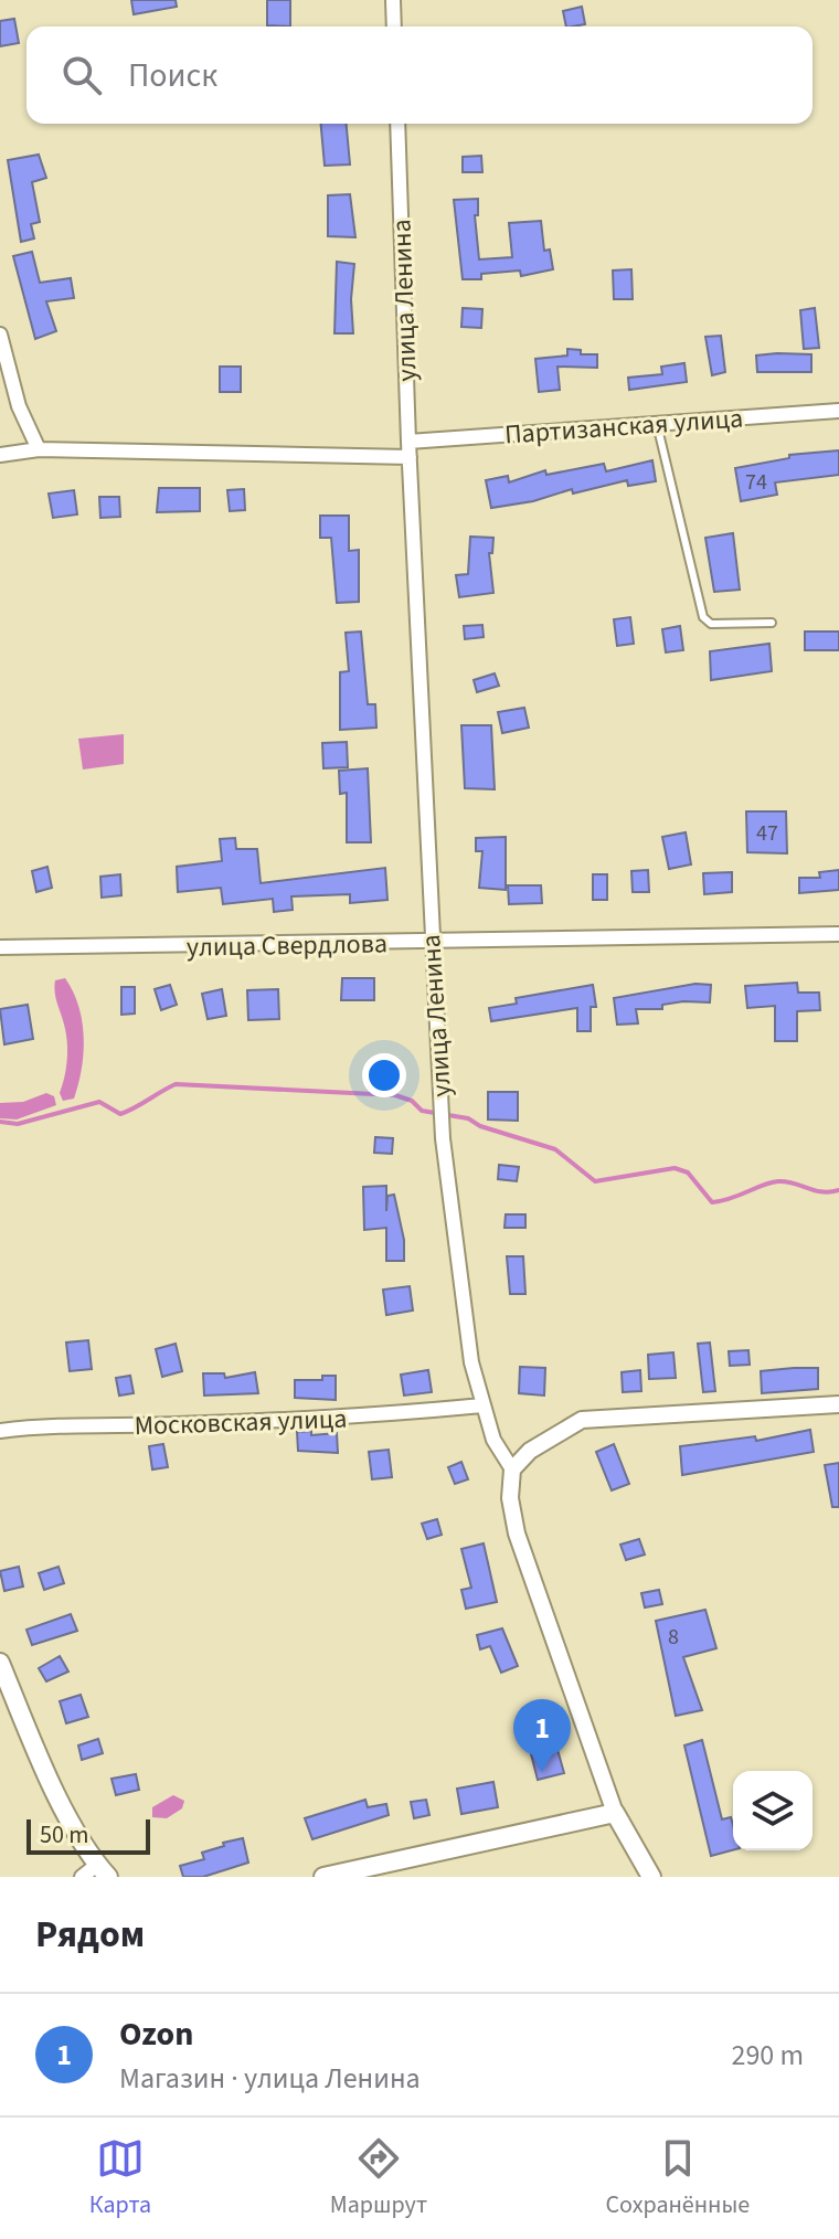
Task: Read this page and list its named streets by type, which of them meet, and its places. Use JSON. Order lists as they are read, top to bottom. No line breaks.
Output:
{"streets":{"main road":["улица Ленина"],"street":["Партизанская улица","улица Свердлова","Московская улица"]},"crossings":[["улица Ленина","Партизанская улица"],["улица Ленина","улица Свердлова"],["улица Ленина","Московская улица"]],"house_numbers":["74","47","8"],"scale_bar":"50 m","page":{"search":"Поиск","pins":"1","scale":"50 m","heading":"Рядом","list":[{"mark":"1","name":"Ozon","note":"Магазин · улица Ленина","value":"290 m"}],"nav":["Карта","Маршрут","Сохранённые"]}}
